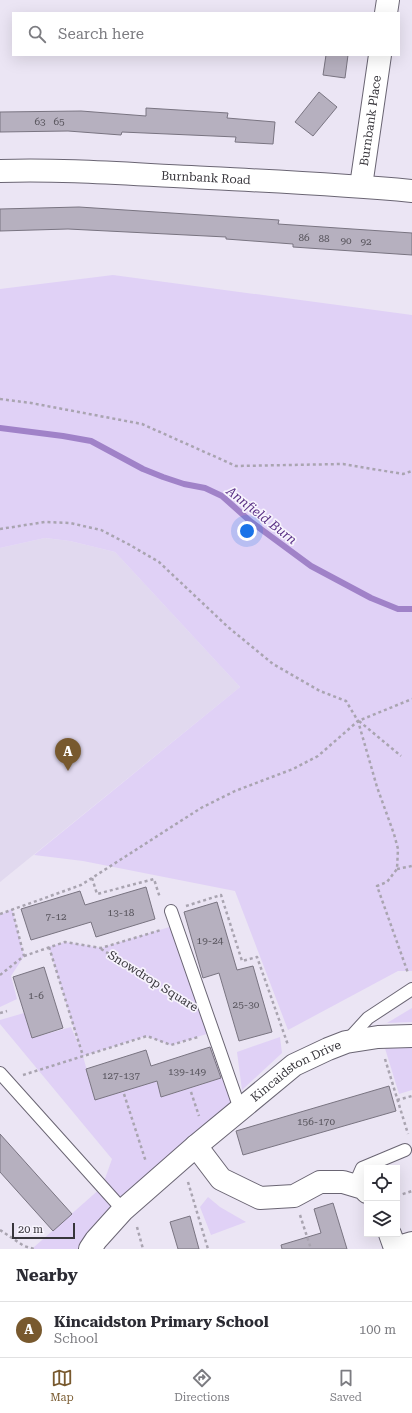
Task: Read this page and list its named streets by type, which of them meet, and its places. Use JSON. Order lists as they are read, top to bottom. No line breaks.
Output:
{"streets":{"street":["Burnbank Place","Burnbank Road","Kincaidston Drive"],"lane":["Snowdrop Square"]},"crossings":[["Burnbank Place","Burnbank Road"],["Snowdrop Square","Kincaidston Drive"]],"water":["Annfield Burn"],"house_numbers":["63","65","86","88","90","92","13-18","7-12","19-24","1-6","25-30","139-149","127-137","156-170"],"scale_bar":"20 m","page":{"search":"Search here","pins":"A","scale":"20 m","heading":"Nearby","list":[{"mark":"A","name":"Kincaidston Primary School","note":"School","value":"100 m"}],"nav":["Map","Directions","Saved"]}}
